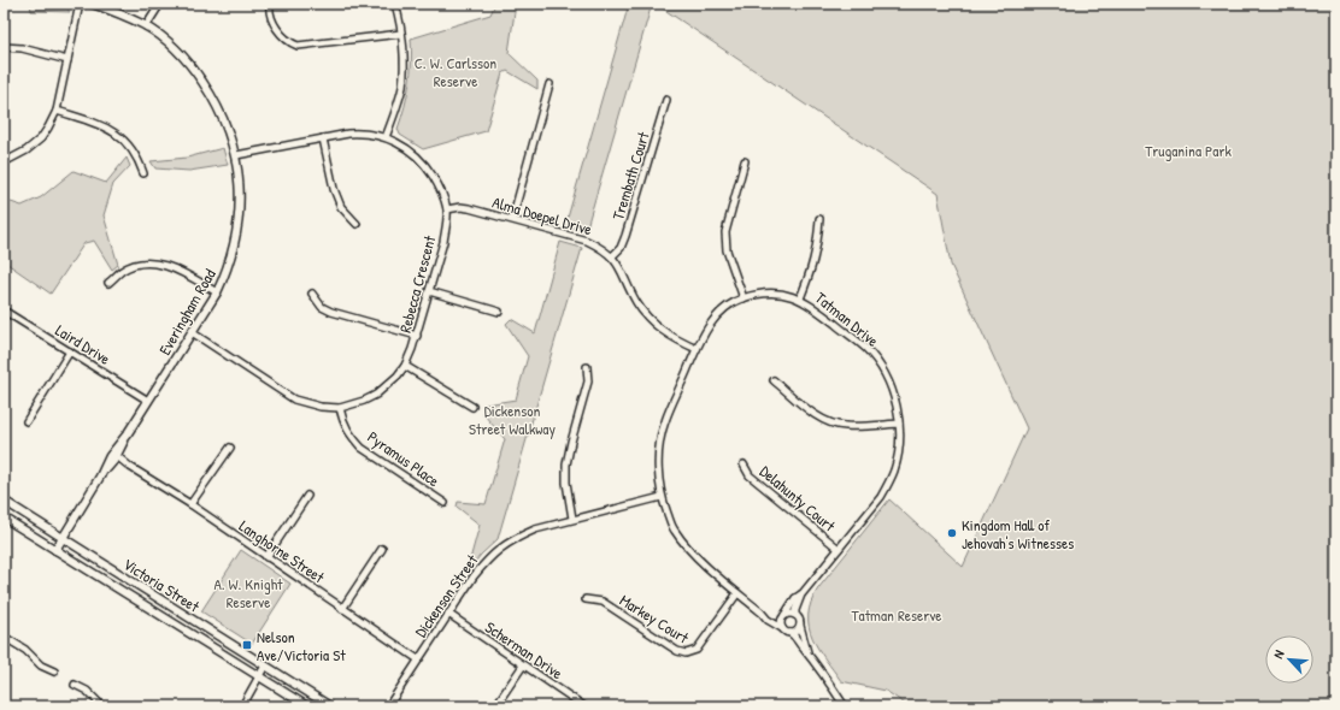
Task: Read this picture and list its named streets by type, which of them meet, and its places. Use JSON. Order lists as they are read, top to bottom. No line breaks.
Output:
{"streets":{"street":["Trembath Court","Alma Doepel Drive","Rebecca Crescent","Everingham Road","Tatman Drive","Laird Drive","Pyramus Place","Delahunty Court","Langhorne Street","Victoria Street","Dickenson Street","Markey Court","Scherman Drive"]},"crossings":[["Trembath Court","Alma Doepel Drive"],["Alma Doepel Drive","Rebecca Crescent"],["Alma Doepel Drive","Tatman Drive"],["Rebecca Crescent","Everingham Road"],["Rebecca Crescent","Pyramus Place"],["Everingham Road","Laird Drive"],["Everingham Road","Langhorne Street"],["Everingham Road","Victoria Street"],["Tatman Drive","Delahunty Court"],["Tatman Drive","Dickenson Street"],["Tatman Drive","Markey Court"],["Langhorne Street","Dickenson Street"],["Dickenson Street","Scherman Drive"]],"parks":["C. W. Carlsson Reserve","Truganina Park","Dickenson Street Walkway","A. W. Knight Reserve","Tatman Reserve"],"places":{"other":["Kingdom Hall of Jehovah's Witnesses"],"transit":["Nelson Ave/Victoria St"]},"north":"top left"}
